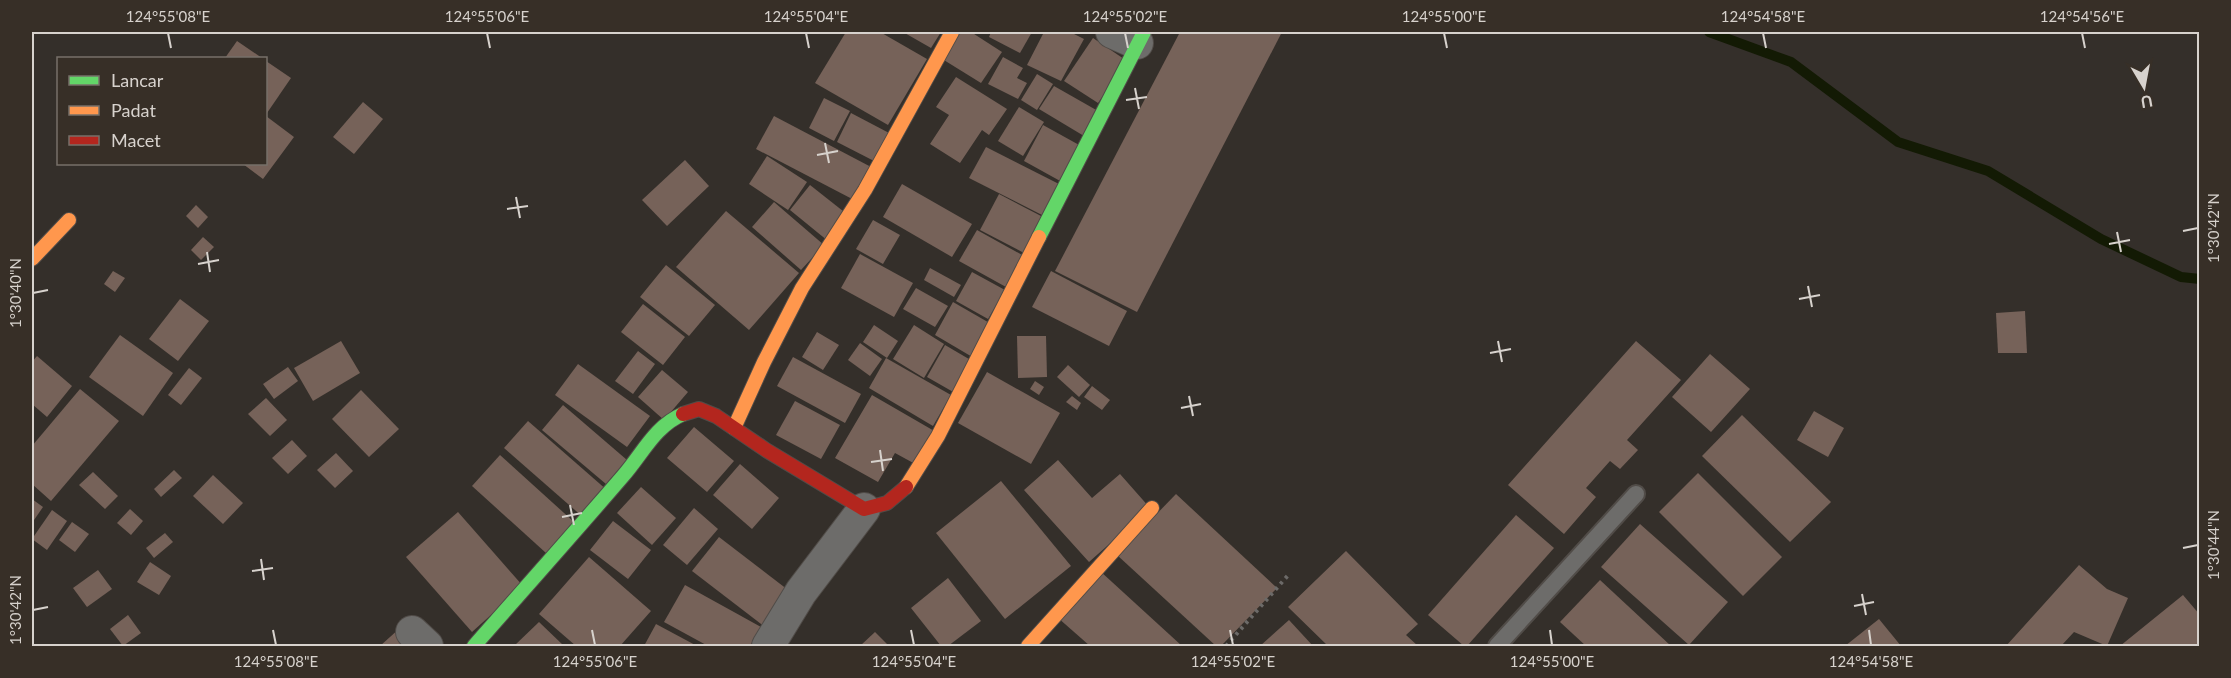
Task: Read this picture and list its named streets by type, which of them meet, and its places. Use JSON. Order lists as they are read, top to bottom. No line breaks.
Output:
{"legend":["Lancar","Padat","Macet"],"north":"bottom","coordinates":["124°55'08\"E","124°55'06\"E","124°55'04\"E","124°55'02\"E","124°55'00\"E","124°54'58\"E","124°54'56\"E","1°30'42\"N","1°30'40\"N","1°30'44\"N"]}
